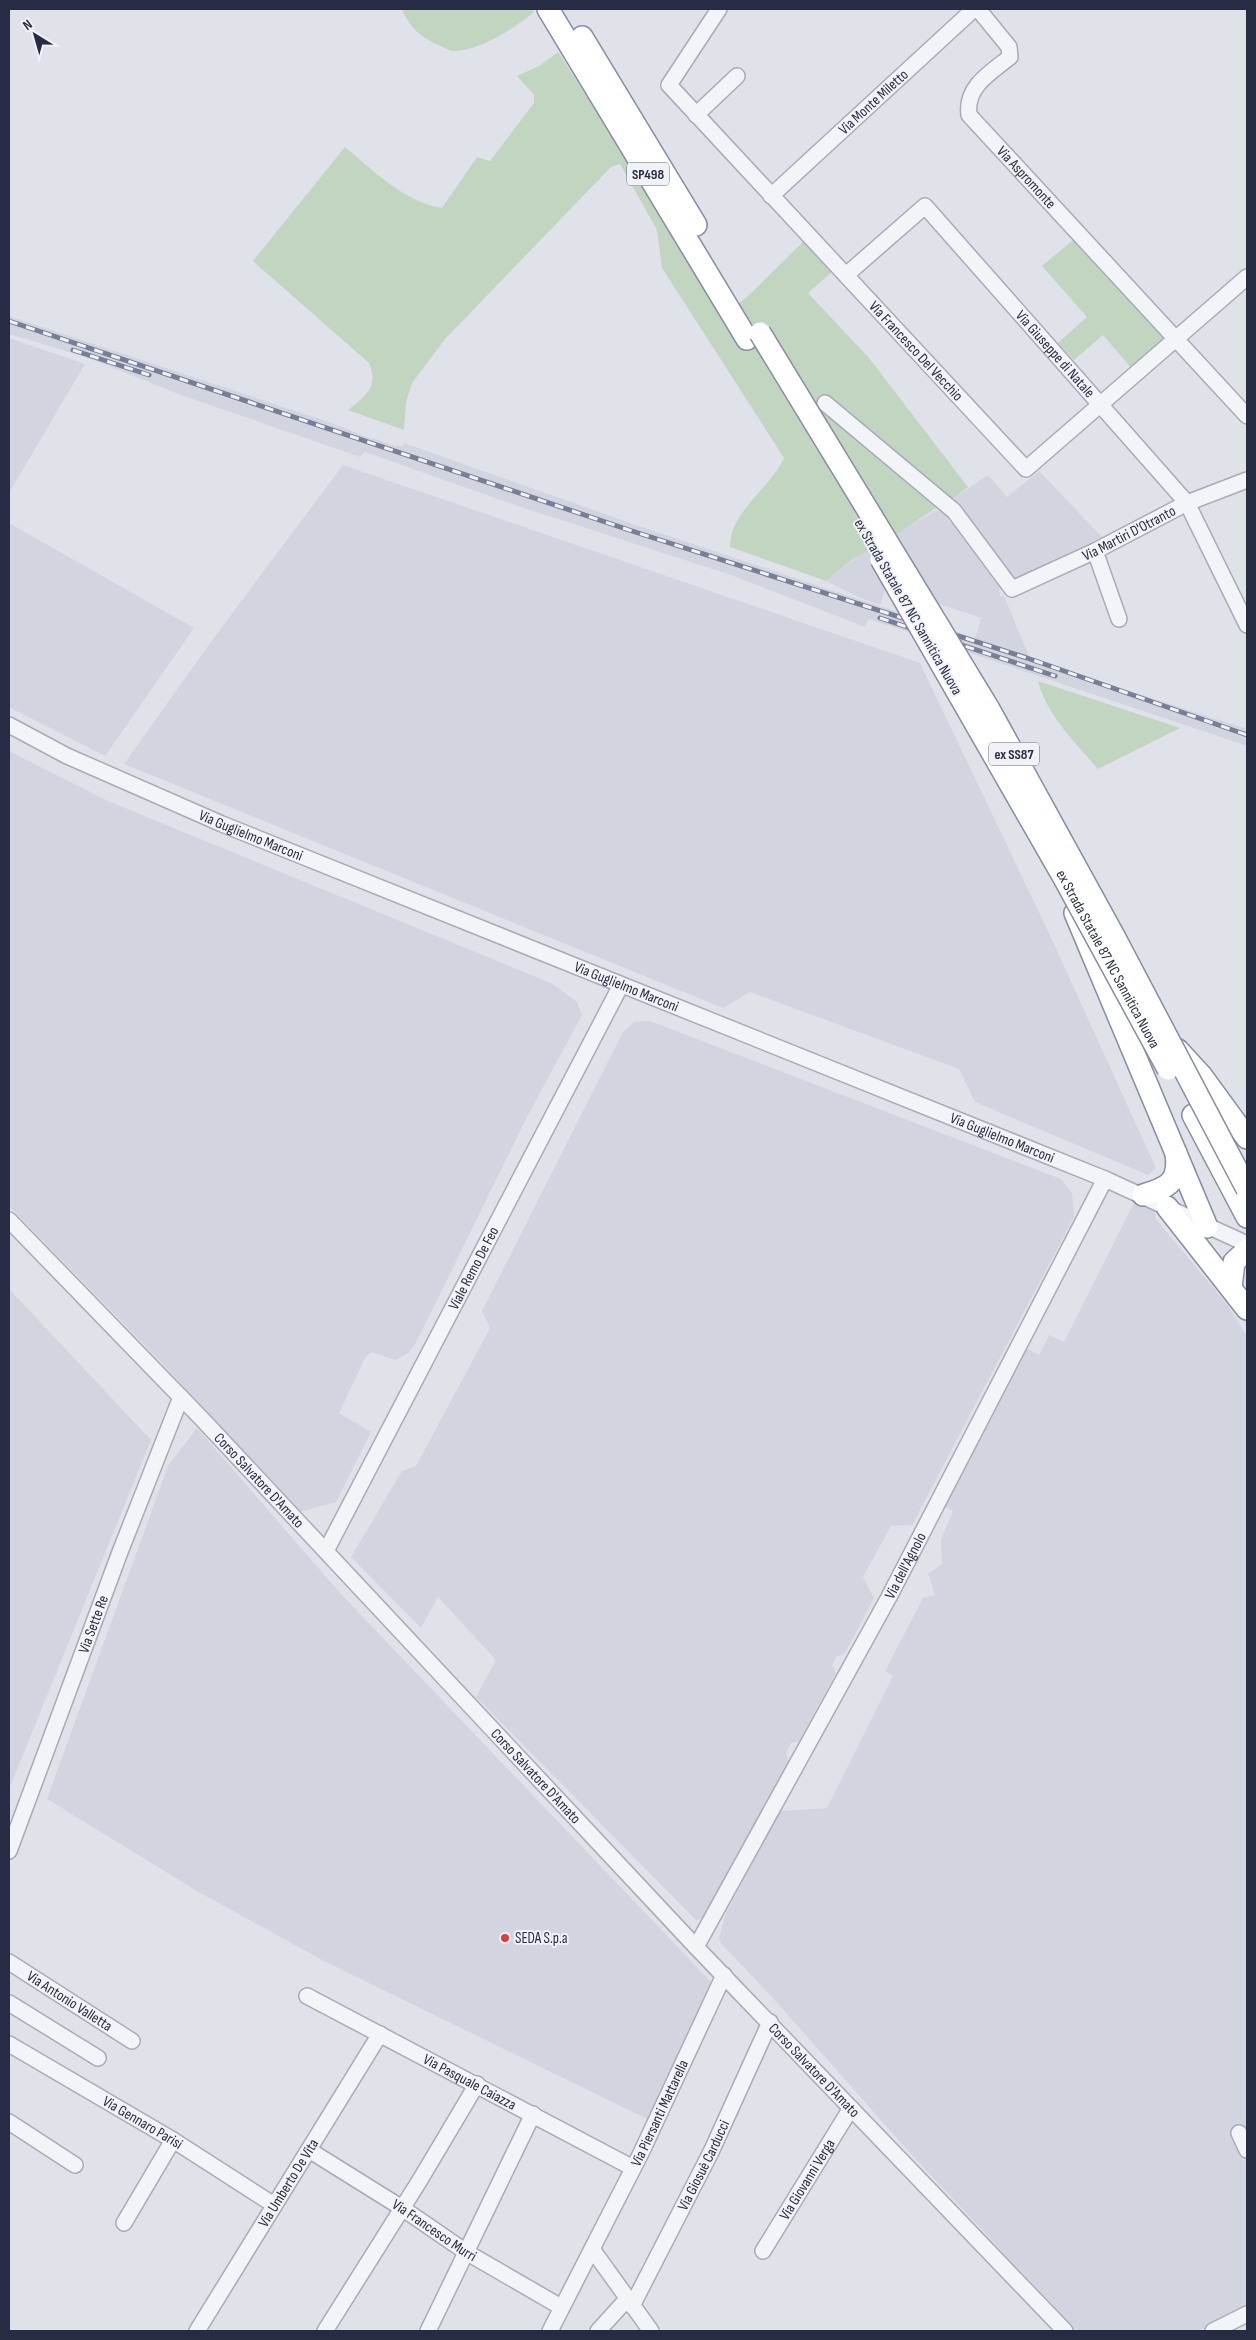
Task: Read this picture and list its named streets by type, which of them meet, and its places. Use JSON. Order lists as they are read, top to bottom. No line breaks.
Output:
{"streets":{"highway":["SP498","ex Strada Statale 87 NC Sannitica Nuova","ex SS87"],"street":["Via Monte Miletto","Via Aspromonte","Via Francesco Del Vecchio","Via Giuseppe di Natale","Via Martiri D'Otranto","Via Guglielmo Marconi","Viale Remo De Feo","Corso Salvatore D'Amato","Via dell'Agnolo","Via Sette Re","Via Antonio Valletta","Via Pasquale Caiazza","Via Piersanti Mattarella","Via Gennaro Parisi","Via Giosuè Carducci","Via Giovanni Verga","Via Umberto De Vita","Via Francesco Murri"]},"crossings":[["Via Monte Miletto","Via Aspromonte"],["Via Monte Miletto","Via Francesco Del Vecchio"],["Via Aspromonte","Via Francesco Del Vecchio"],["Via Francesco Del Vecchio","Via Giuseppe di Natale"],["Via Giuseppe di Natale","Via Martiri D'Otranto"],["Via Guglielmo Marconi","Viale Remo De Feo"],["Via Guglielmo Marconi","Via dell'Agnolo"],["Viale Remo De Feo","Corso Salvatore D'Amato"],["Corso Salvatore D'Amato","Via dell'Agnolo"],["Corso Salvatore D'Amato","Via Sette Re"],["Corso Salvatore D'Amato","Via Piersanti Mattarella"],["Corso Salvatore D'Amato","Via Giosuè Carducci"],["Corso Salvatore D'Amato","Via Giovanni Verga"],["Via Pasquale Caiazza","Via Piersanti Mattarella"],["Via Pasquale Caiazza","Via Umberto De Vita"],["Via Piersanti Mattarella","Via Francesco Murri"],["Via Gennaro Parisi","Via Umberto De Vita"],["Via Umberto De Vita","Via Francesco Murri"]],"places":["SEDA S.p.a"],"north":"top left"}
